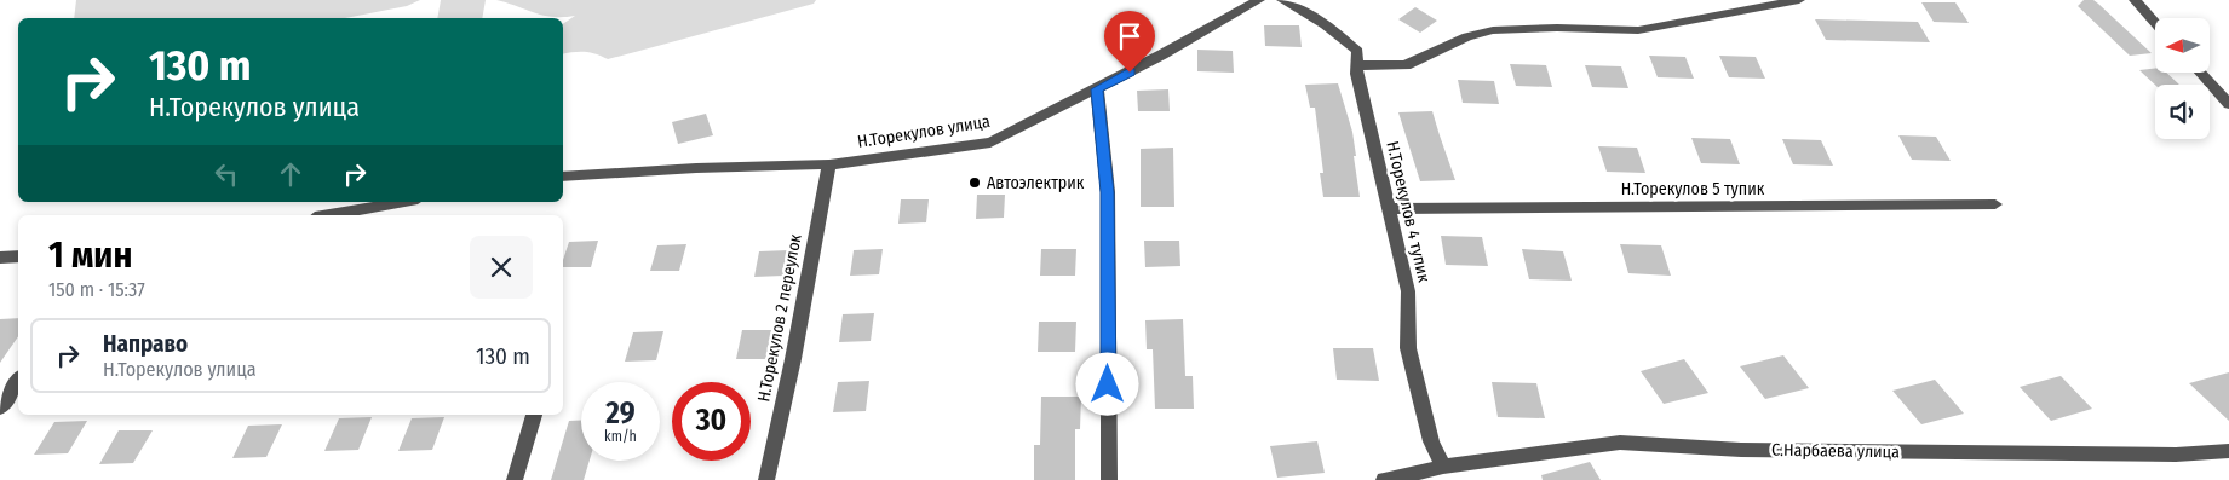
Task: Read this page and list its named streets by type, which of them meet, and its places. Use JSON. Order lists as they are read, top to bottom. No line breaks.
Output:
{"streets":{"street":["Н.Торекулов улица","Н.Торекулов 5 тупик","Н.Торекулов 4 тупик","Н.Торекулов 2 переулок","С.Нарбаева улица"]},"crossings":[["Н.Торекулов улица","Н.Торекулов 2 переулок"],["Н.Торекулов 5 тупик","Н.Торекулов 4 тупик"],["Н.Торекулов 4 тупик","С.Нарбаева улица"]],"places":["Автоэлектрик"],"north":"left","page":{"turn":["130 m","Н.Торекулов улица"],"heading":["1 мин","150 m · 15:37"],"list":[{"name":"Направо","note":"Н.Торекулов улица","value":"130 m"}],"speed":"29 km/h","limit":"30"}}
